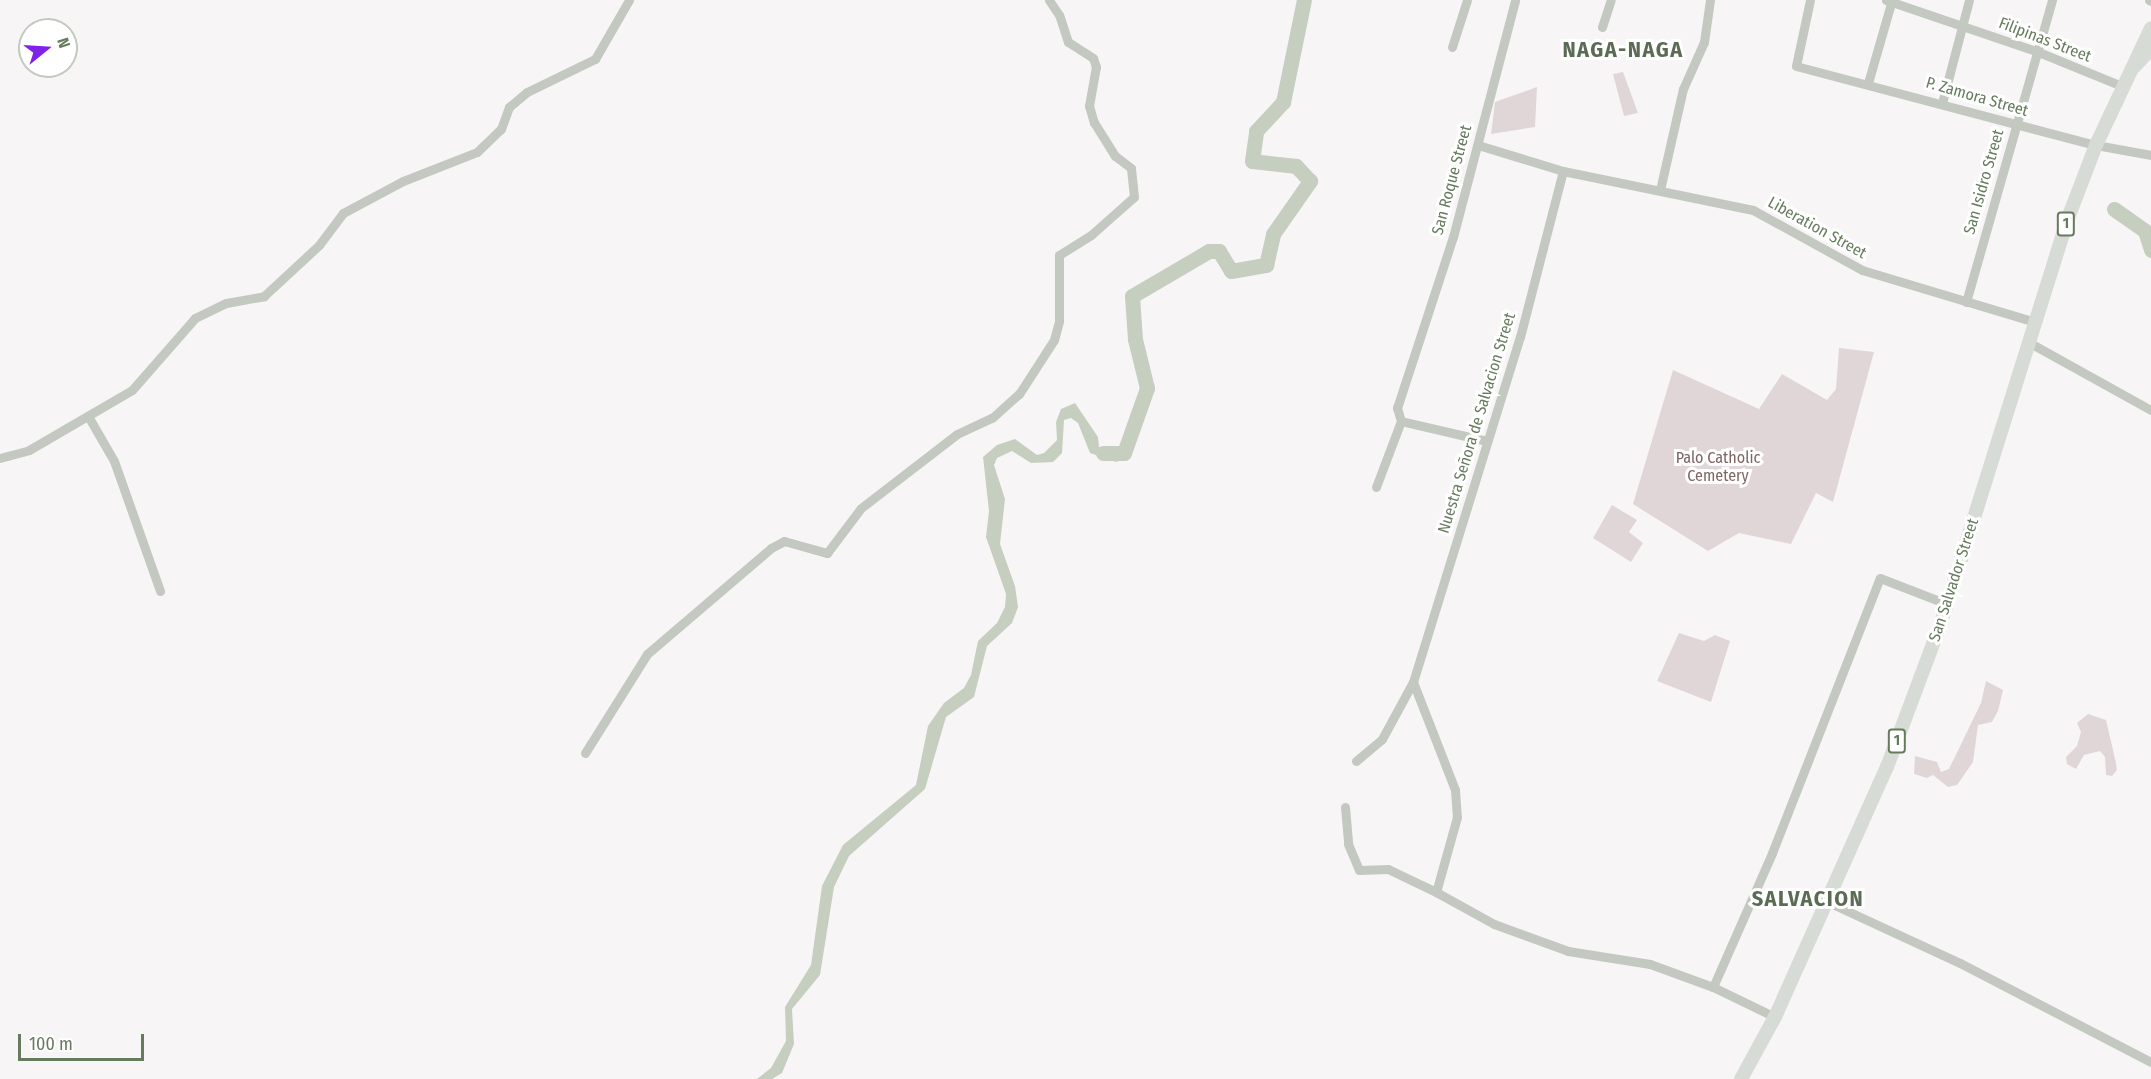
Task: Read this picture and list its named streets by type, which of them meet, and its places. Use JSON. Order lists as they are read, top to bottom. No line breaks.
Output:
{"streets":{"highway":["1","San Salvador Street"],"street":["Filipinas Street","P. Zamora Street","San Roque Street","San Isidro Street","Liberation Street","Nuestra Señora de Salvacion Street"]},"crossings":[["Filipinas Street","San Isidro Street"],["Filipinas Street","San Salvador Street"],["P. Zamora Street","San Isidro Street"],["P. Zamora Street","San Salvador Street"],["San Roque Street","Liberation Street"],["San Isidro Street","Liberation Street"],["Liberation Street","Nuestra Señora de Salvacion Street"],["Liberation Street","San Salvador Street"]],"districts":["NAGA-NAGA","SALVACION"],"parks":["Palo Catholic Cemetery"],"scale_bar":"100 m","north":"right"}
